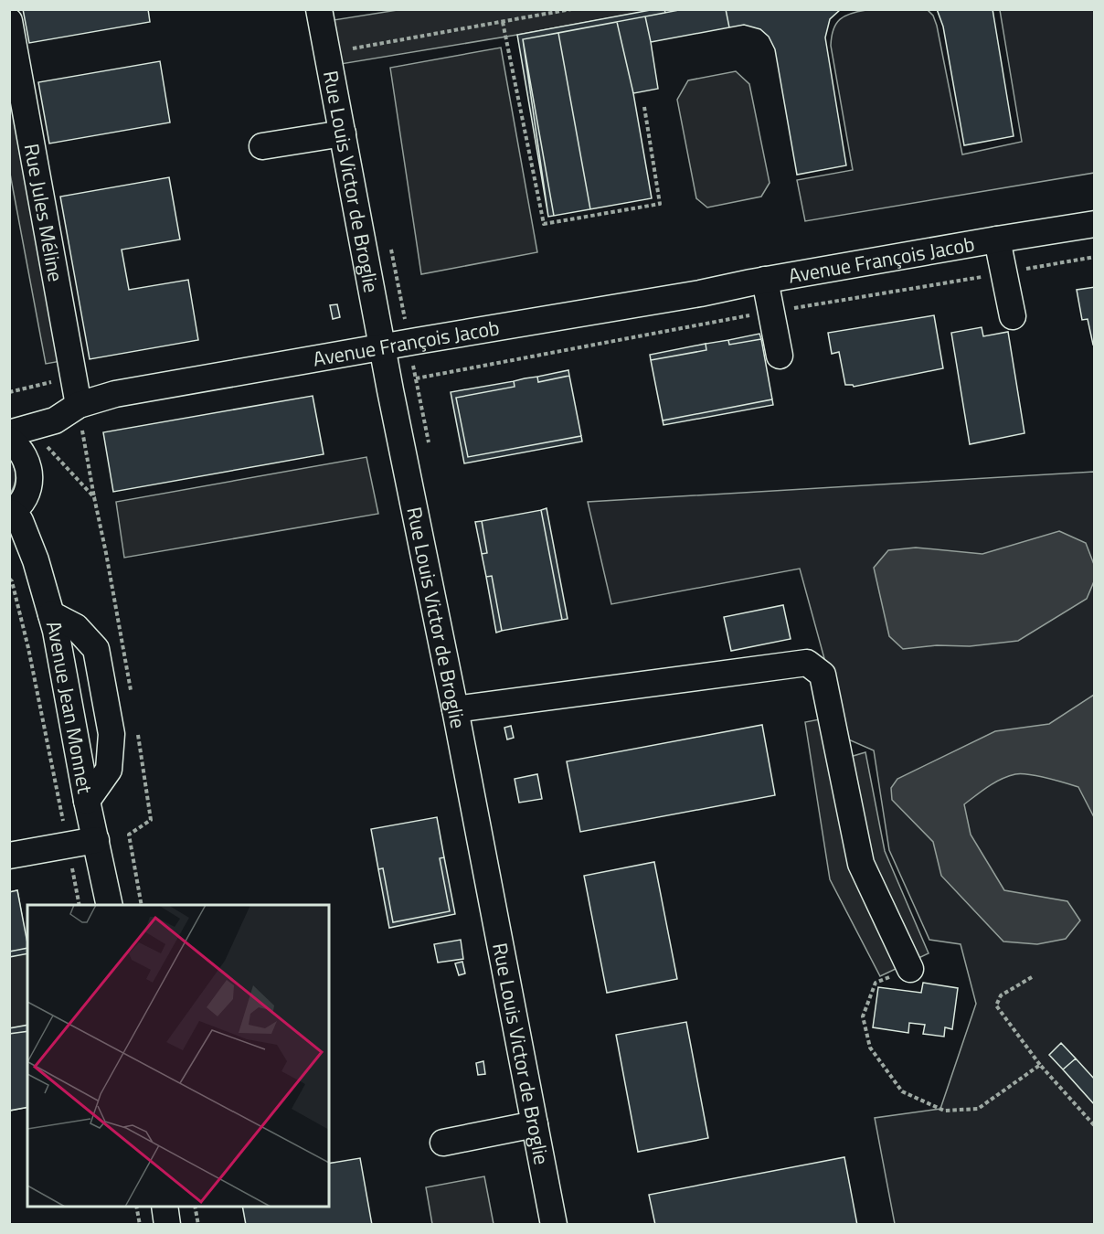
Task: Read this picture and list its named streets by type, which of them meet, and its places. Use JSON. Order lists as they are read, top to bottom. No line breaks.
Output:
{"streets":{"street":["Rue Louis Victor de Broglie","Rue Jules Méline","Avenue François Jacob","Avenue Jean Monnet"]},"crossings":[["Rue Louis Victor de Broglie","Avenue François Jacob"],["Rue Jules Méline","Avenue François Jacob"]]}
